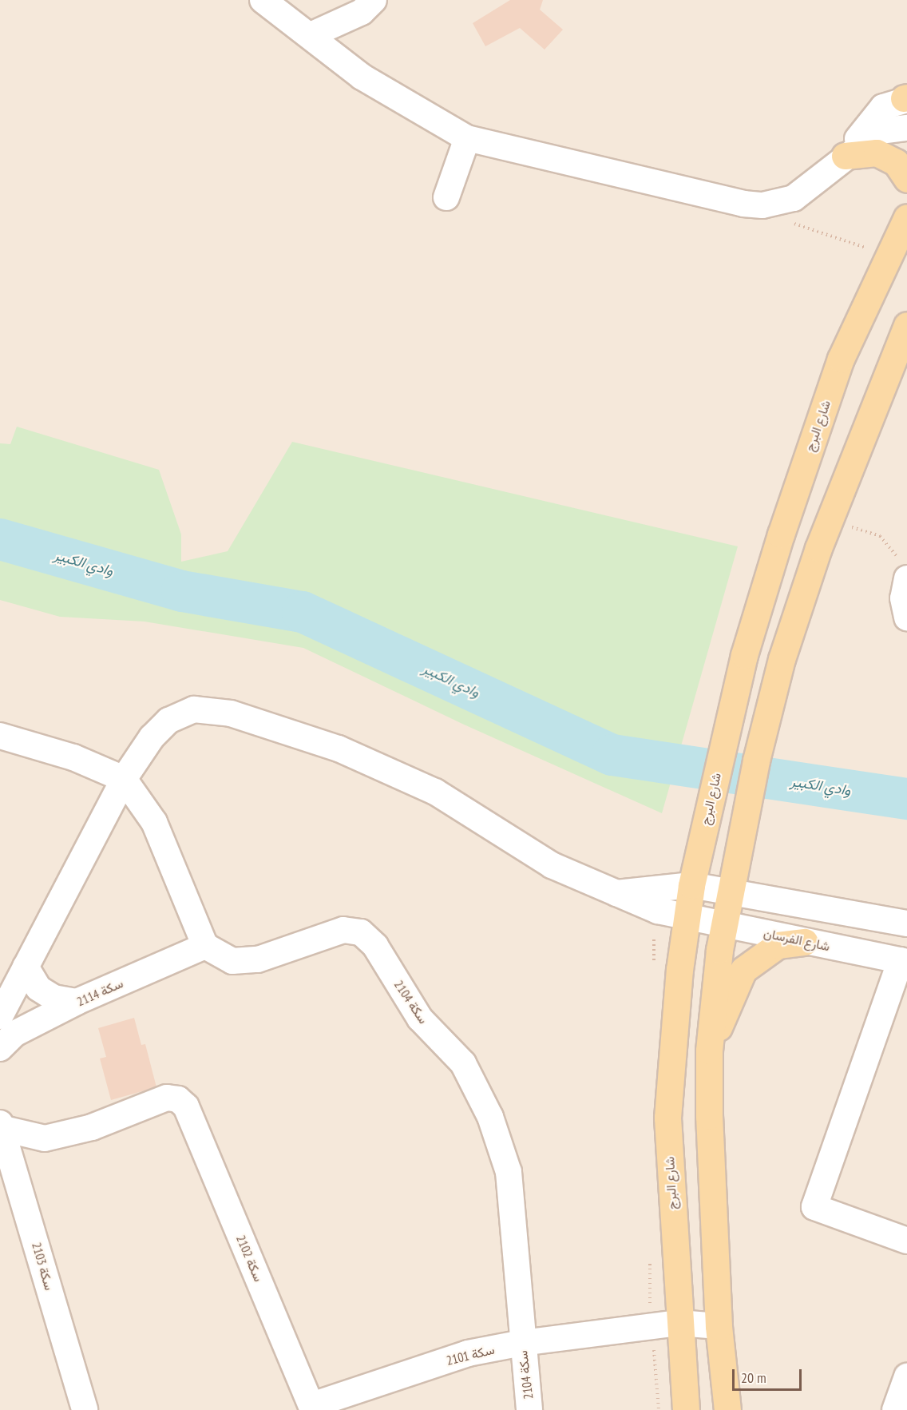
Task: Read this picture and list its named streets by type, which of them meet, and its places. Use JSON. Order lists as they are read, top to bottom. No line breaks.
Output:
{"streets":{"main road":["شارع البرج"],"street":["شارع الفرسان","سكة 2114","سكة 2104","سكة 2102","سكة 2103","سكة 2101"]},"crossings":[["شارع البرج","شارع الفرسان"],["شارع البرج","سكة 2101"],["سكة 2114","سكة 2104"],["سكة 2104","سكة 2101"],["سكة 2102","سكة 2103"],["سكة 2102","سكة 2101"]],"water":["وادي الكبير"],"scale_bar":"20 m"}
